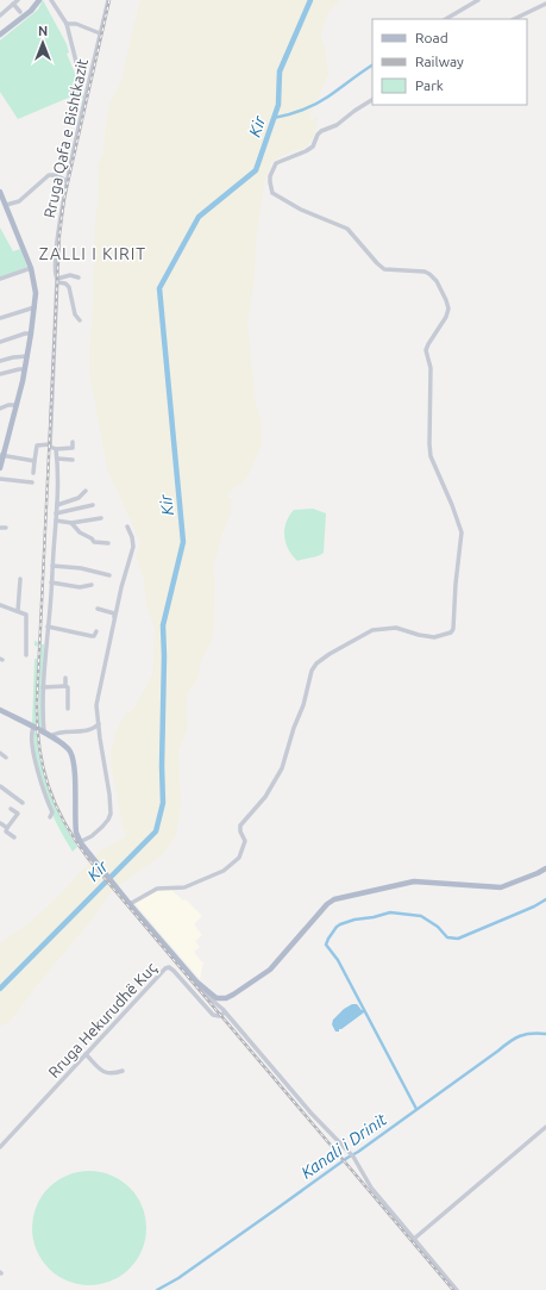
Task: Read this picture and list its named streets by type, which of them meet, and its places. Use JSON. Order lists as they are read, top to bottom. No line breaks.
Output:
{"streets":{"street":["Rruga Qafa e Bishtkazit","Rruga Hekurudhë Kuç"]},"districts":["ZALLI I KIRIT"],"water":["Kir","Kanali i Drinit"],"legend":["Road","Railway","Park"],"north":"top"}
